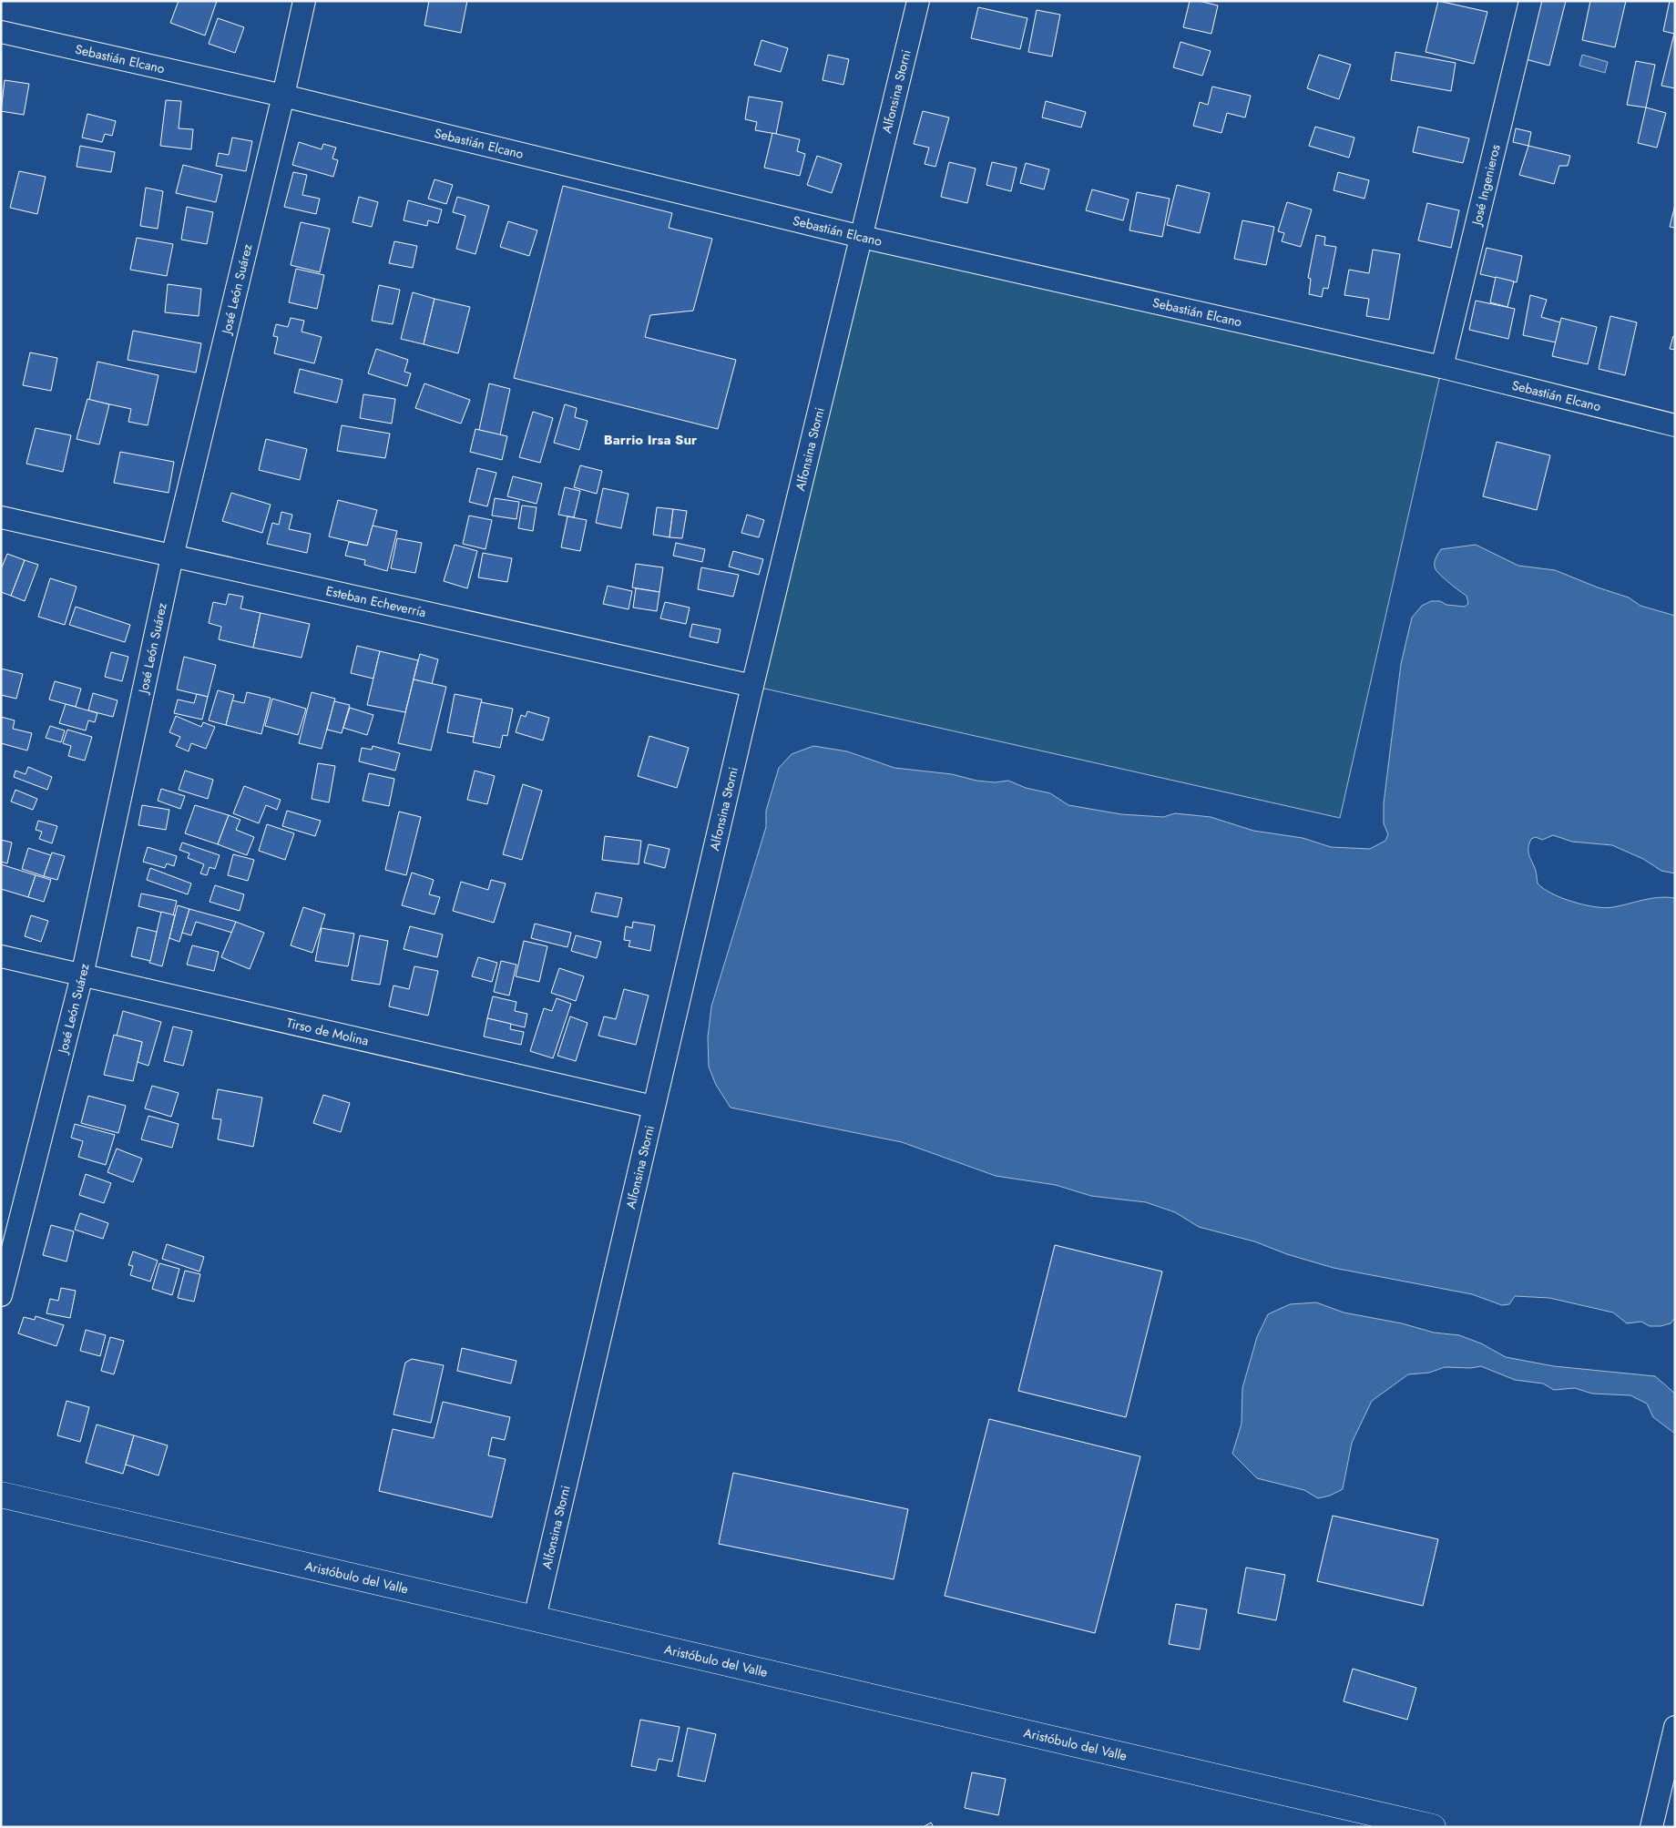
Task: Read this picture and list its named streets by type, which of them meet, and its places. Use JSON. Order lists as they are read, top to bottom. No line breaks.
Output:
{"streets":{"street":["Sebastián Elcano","Alfonsina Storni","José Ingenieros","José León Suárez","Esteban Echeverría","Tirso de Molina","Aristóbulo del Valle"]},"crossings":[["Sebastián Elcano","Alfonsina Storni"],["Sebastián Elcano","José Ingenieros"],["Sebastián Elcano","José León Suárez"],["Alfonsina Storni","Esteban Echeverría"],["Alfonsina Storni","Tirso de Molina"],["Alfonsina Storni","Aristóbulo del Valle"],["José León Suárez","Esteban Echeverría"],["José León Suárez","Tirso de Molina"]],"districts":["Barrio Irsa Sur"]}
